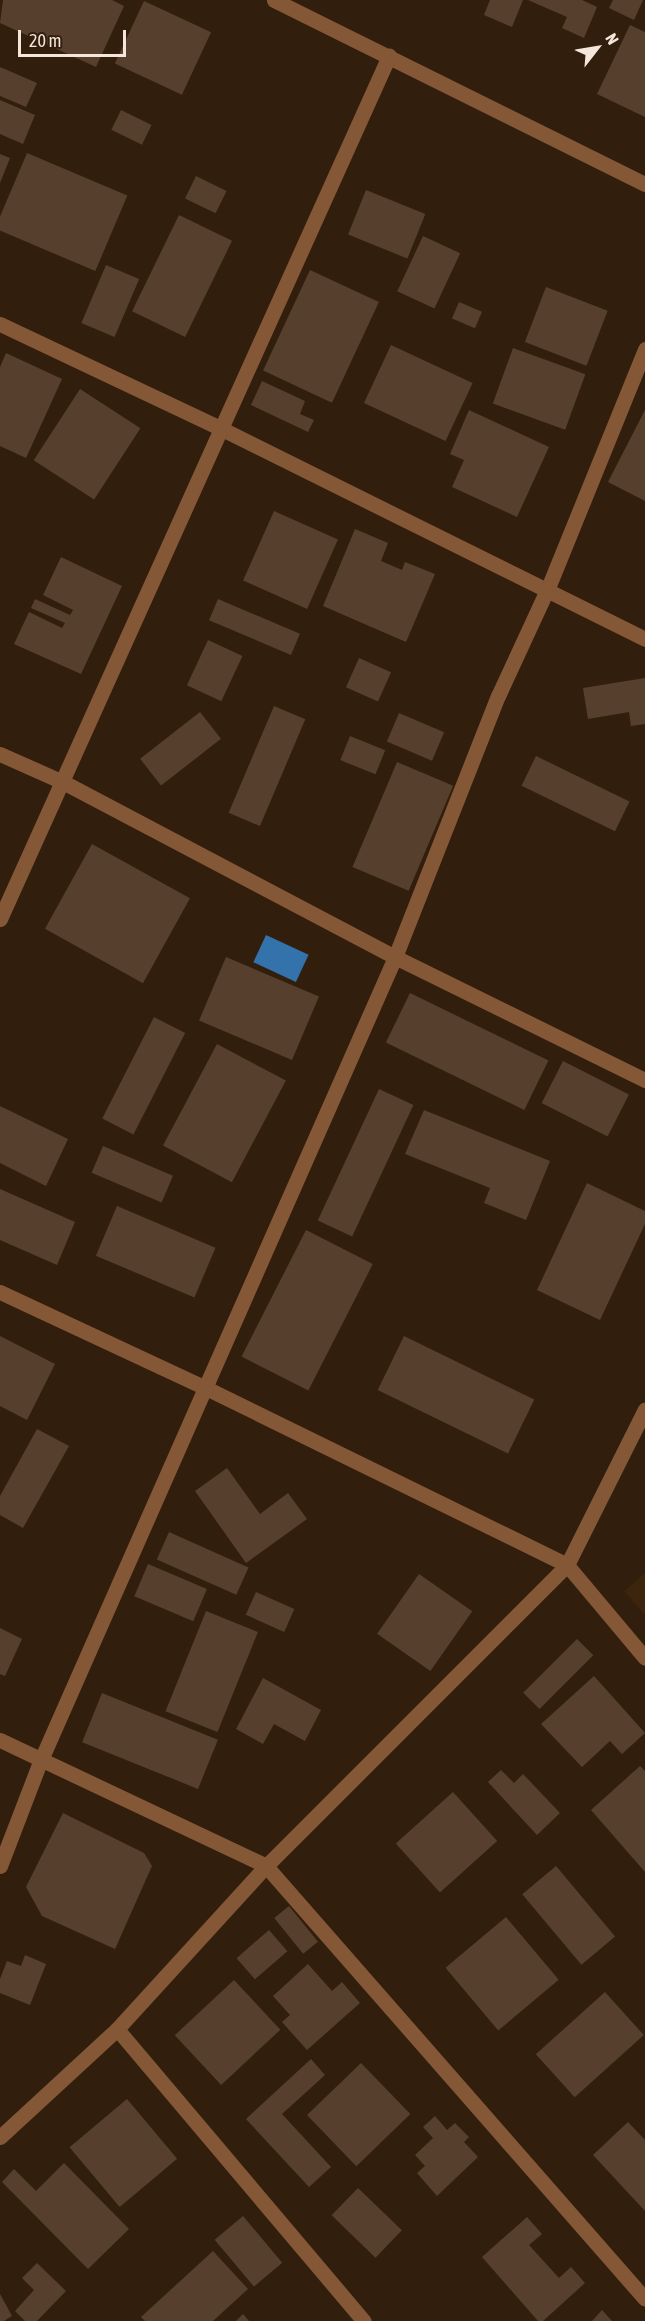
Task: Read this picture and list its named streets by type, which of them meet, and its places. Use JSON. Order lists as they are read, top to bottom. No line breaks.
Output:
{"scale_bar":"20 m","north":"top right"}
